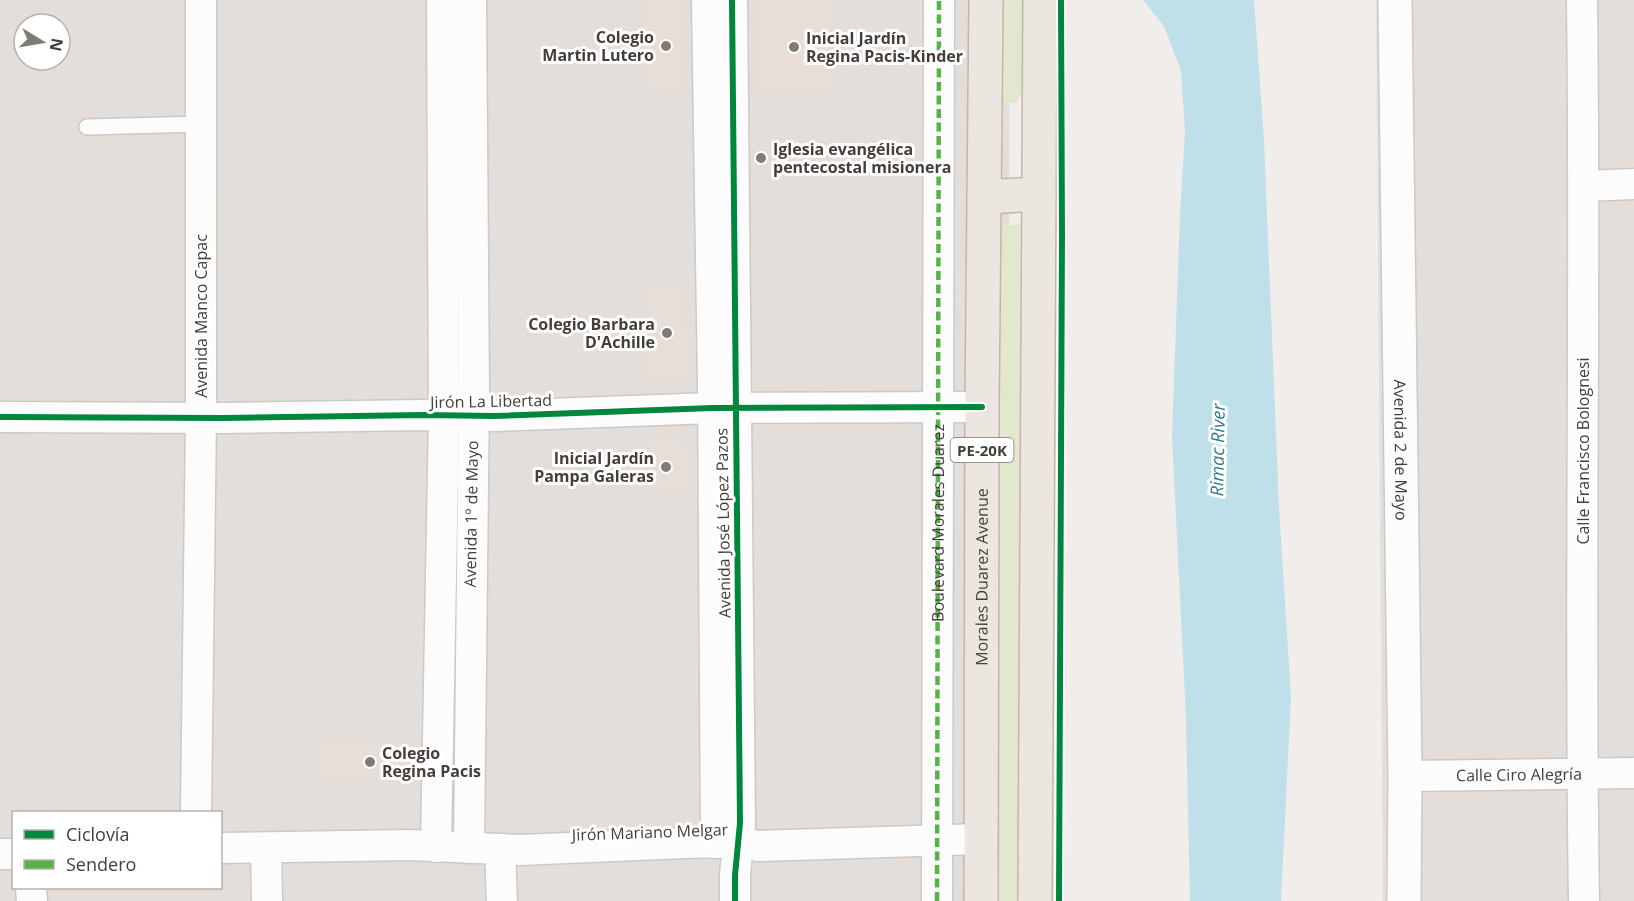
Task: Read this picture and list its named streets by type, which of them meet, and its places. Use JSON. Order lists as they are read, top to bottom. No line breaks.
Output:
{"streets":{"highway":["PE-20K","Morales Duarez Avenue"],"street":["Avenida Manco Capac","Jirón La Libertad","Avenida 2 de Mayo","Calle Francisco Bolognesi","Avenida 1º de Mayo","Avenida José López Pazos","Boulevard Morales Duarez","Calle Ciro Alegría","Jirón Mariano Melgar"]},"crossings":[["Avenida Manco Capac","Jirón La Libertad"],["Jirón La Libertad","Avenida 1º de Mayo"],["Jirón La Libertad","Avenida José López Pazos"],["Jirón La Libertad","Boulevard Morales Duarez"],["Jirón La Libertad","Morales Duarez Avenue"],["Avenida 2 de Mayo","Calle Ciro Alegría"],["Calle Francisco Bolognesi","Calle Ciro Alegría"],["Avenida 1º de Mayo","Jirón Mariano Melgar"],["Avenida José López Pazos","Jirón Mariano Melgar"],["Boulevard Morales Duarez","Jirón Mariano Melgar"],["Morales Duarez Avenue","Jirón Mariano Melgar"]],"water":["Rimac River"],"places":["Colegio Martin Lutero","Inicial Jardín Regina Pacis-Kinder","Iglesia evangélica pentecostal misionera","Colegio Barbara D'Achille","Inicial Jardín Pampa Galeras","Colegio Regina Pacis"],"legend":["Ciclovía","Sendero"],"north":"right"}
